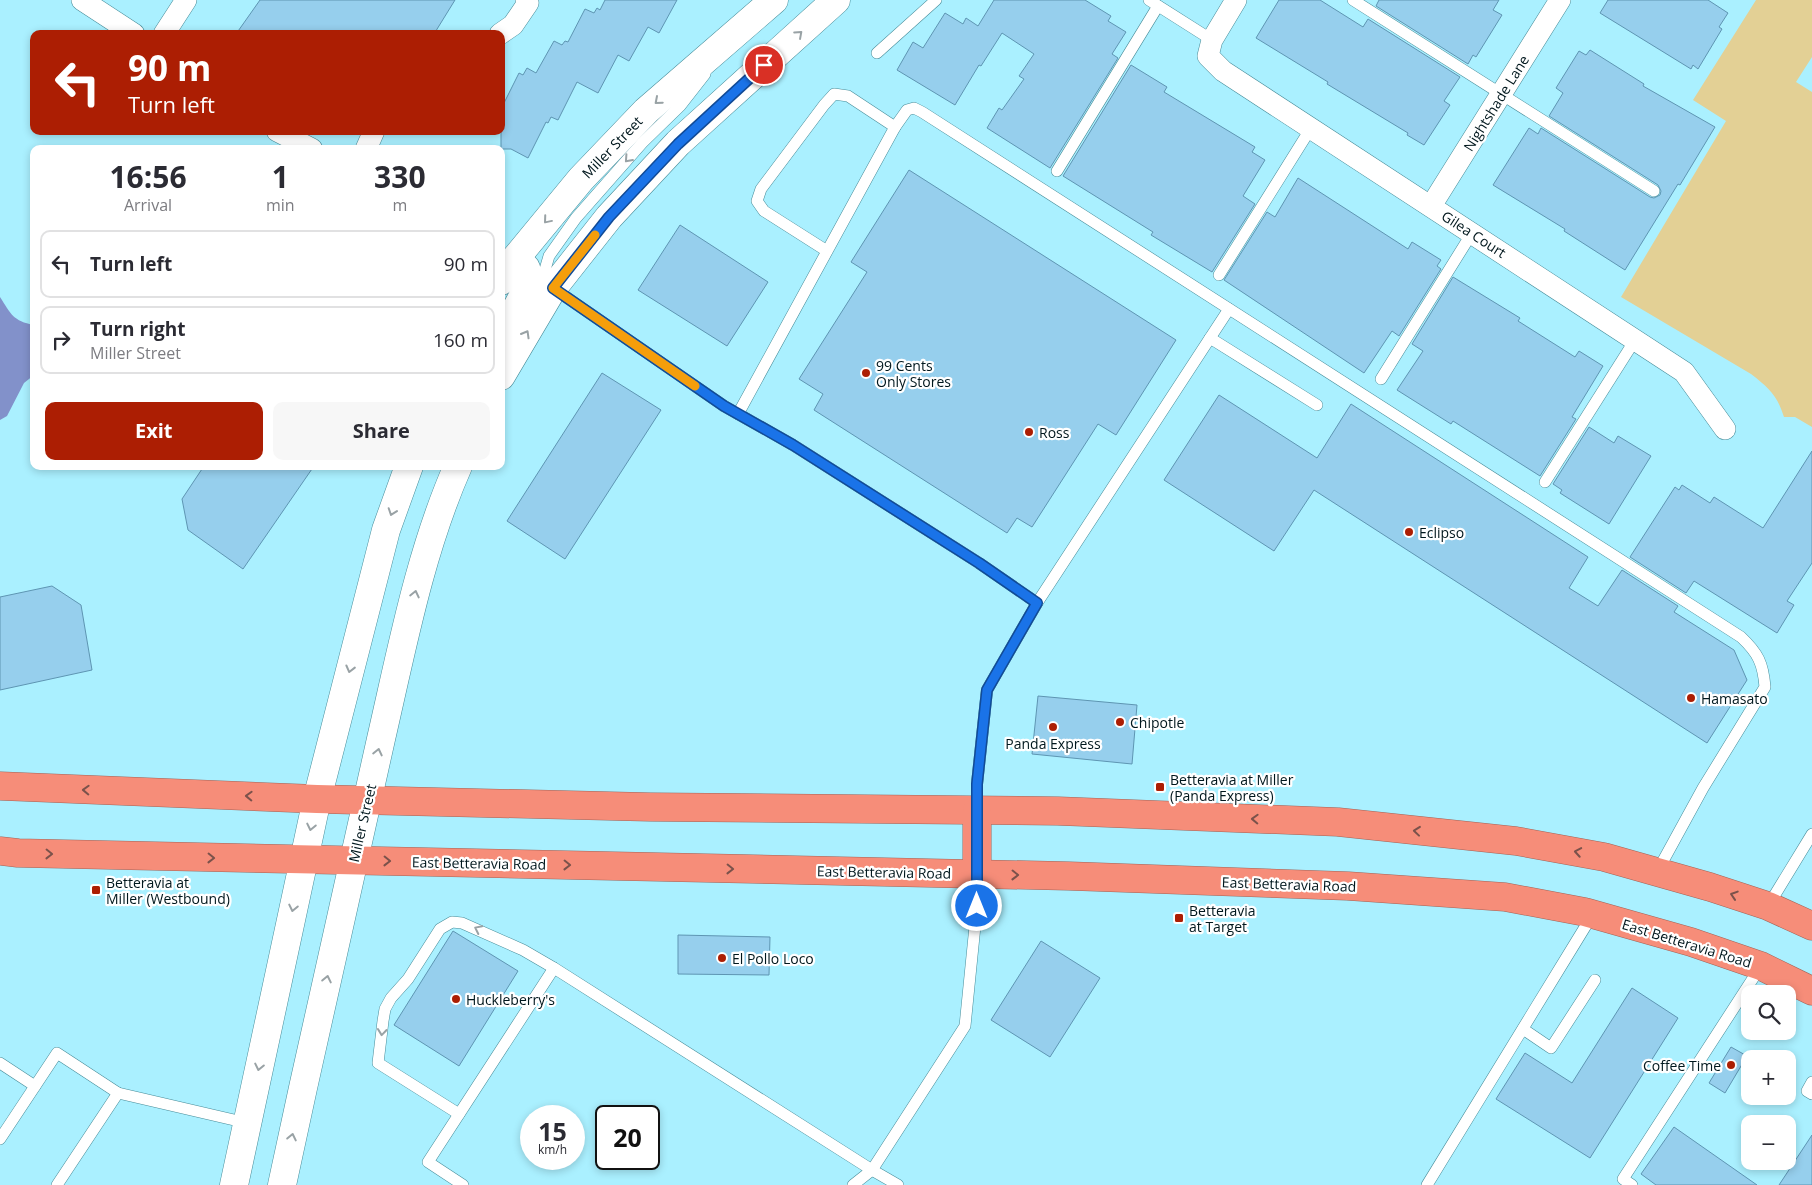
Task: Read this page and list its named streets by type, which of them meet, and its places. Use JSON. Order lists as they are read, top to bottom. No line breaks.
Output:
{"streets":{"highway":["East Betteravia Road"],"street":["Nightshade Lane","Miller Street","Gilea Court"]},"crossings":[["Nightshade Lane","Gilea Court"],["Miller Street","East Betteravia Road"]],"places":{"other":["99 Cents Only Stores","Ross","Eclipso","Hamasato","Chipotle","Panda Express","El Pollo Loco","Huckleberry's","Coffee Time"],"transit":["Betteravia at Miller (Panda Express)","Betteravia at Miller (Westbound)","Betteravia at Target"]},"page":{"turn":["90 m","Turn left"],"eta":["16:56","Arrival","1","min","330","m"],"list":[{"name":"Turn left","value":"90 m"},{"name":"Turn right","note":"Miller Street","value":"160 m"}],"buttons":["Exit","Share"],"map_buttons":["+","−"],"speed":"15 km/h","limit":"20"}}
